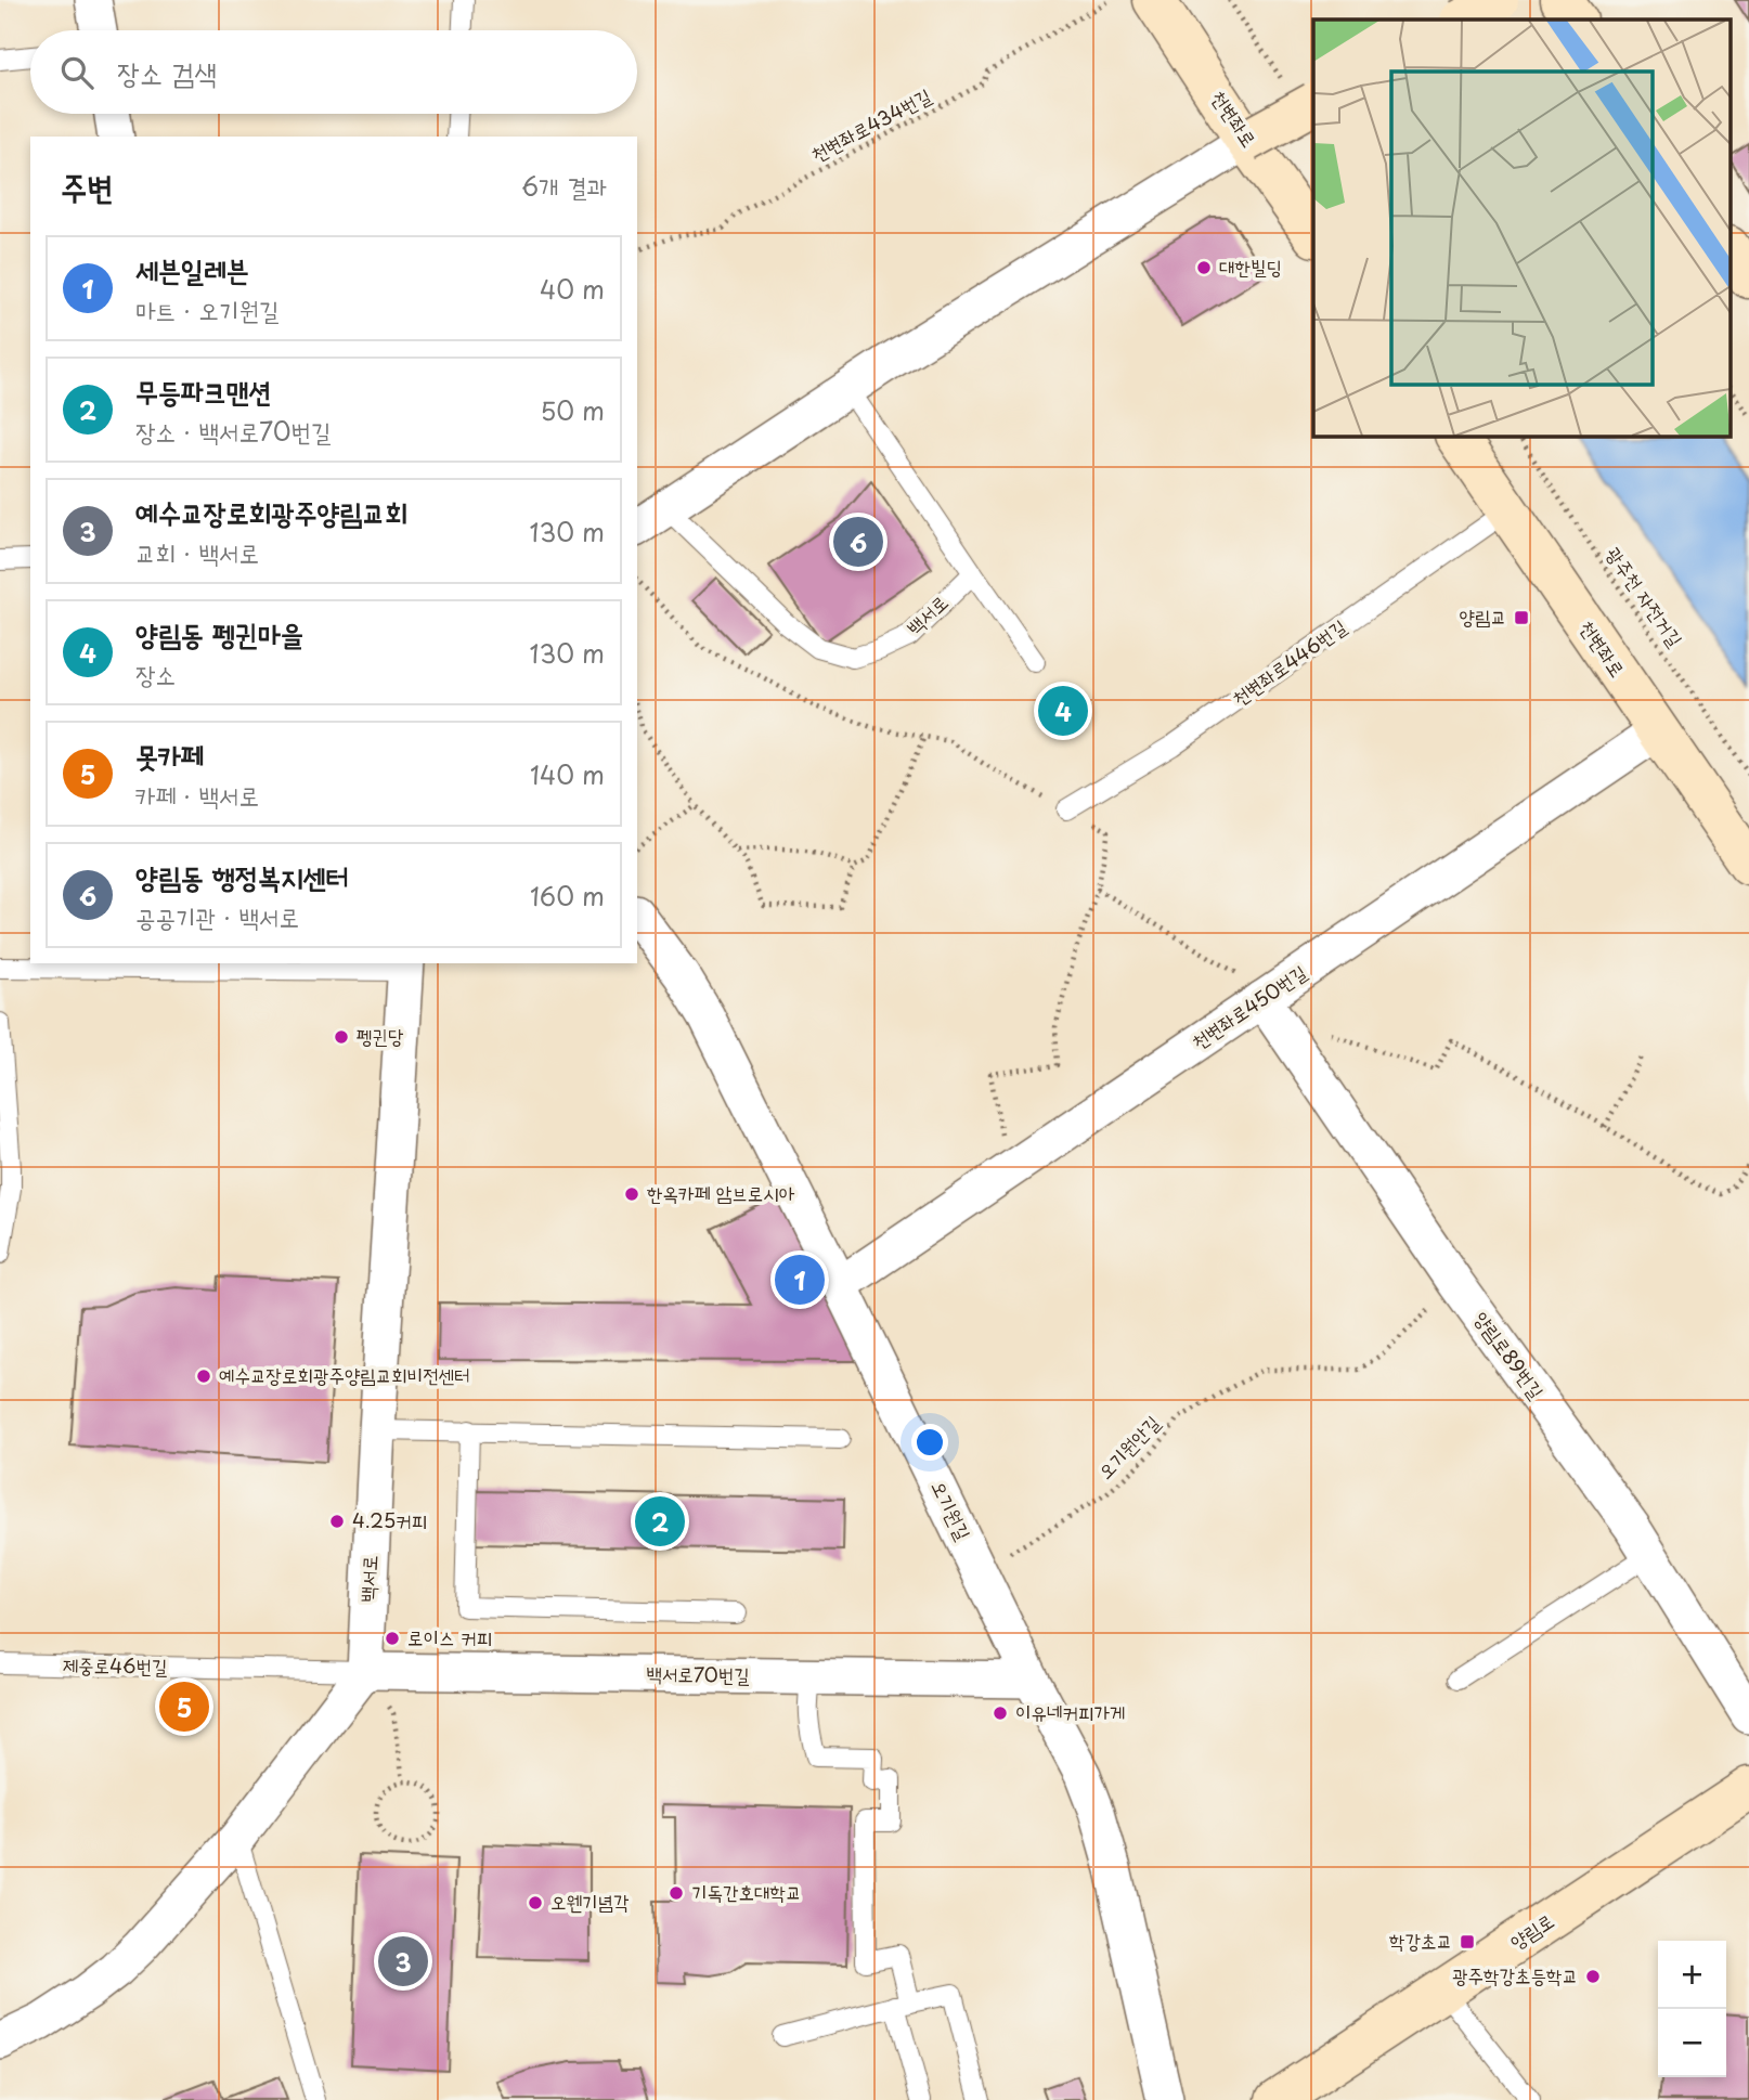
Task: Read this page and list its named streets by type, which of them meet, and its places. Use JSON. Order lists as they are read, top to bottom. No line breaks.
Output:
{"streets":{"street":["천변좌로","백서로","천변좌로450번길","양림로89번길","오기원길","백서로70번길","양림로"],"lane":["천변좌로446번길","제중로46번길"],"path":["천변좌로434번길","광주천 자전거길","오기원안길"]},"crossings":[["천변좌로","천변좌로446번길"],["천변좌로","천변좌로450번길"],["백서로","제중로46번길"],["백서로","백서로70번길"],["천변좌로450번길","양림로89번길"],["천변좌로450번길","오기원길"],["양림로89번길","오기원안길"],["오기원안길","오기원길"],["오기원길","백서로70번길"],["제중로46번길","백서로70번길"]],"places":{"other":["대한빌딩","펭귄당","한옥카페 암브로시아","예수교장로회광주양림교회비전센터","4.25커피","로이스 커피","이유네커피가게","기독간호대학교","오웬기념각","광주학강초등학교"],"transit":["양림교","학강초교"]},"page":{"search":"장소 검색","heading":["주변","6개 결과"],"list":[{"mark":"1","name":"세븐일레븐","note":"마트 · 오기원길","value":"40 m"},{"mark":"2","name":"무등파크맨션","note":"장소 · 백서로70번길","value":"50 m"},{"mark":"3","name":"예수교장로회광주양림교회","note":"교회 · 백서로","value":"130 m"},{"mark":"4","name":"양림동 펭귄마을","note":"장소","value":"130 m"},{"mark":"5","name":"못카페","note":"카페 · 백서로","value":"140 m"},{"mark":"6","name":"양림동 행정복지센터","note":"공공기관 · 백서로","value":"160 m"}],"pins":["6","4","1","2","5","3"],"map_buttons":["+","−"]}}
